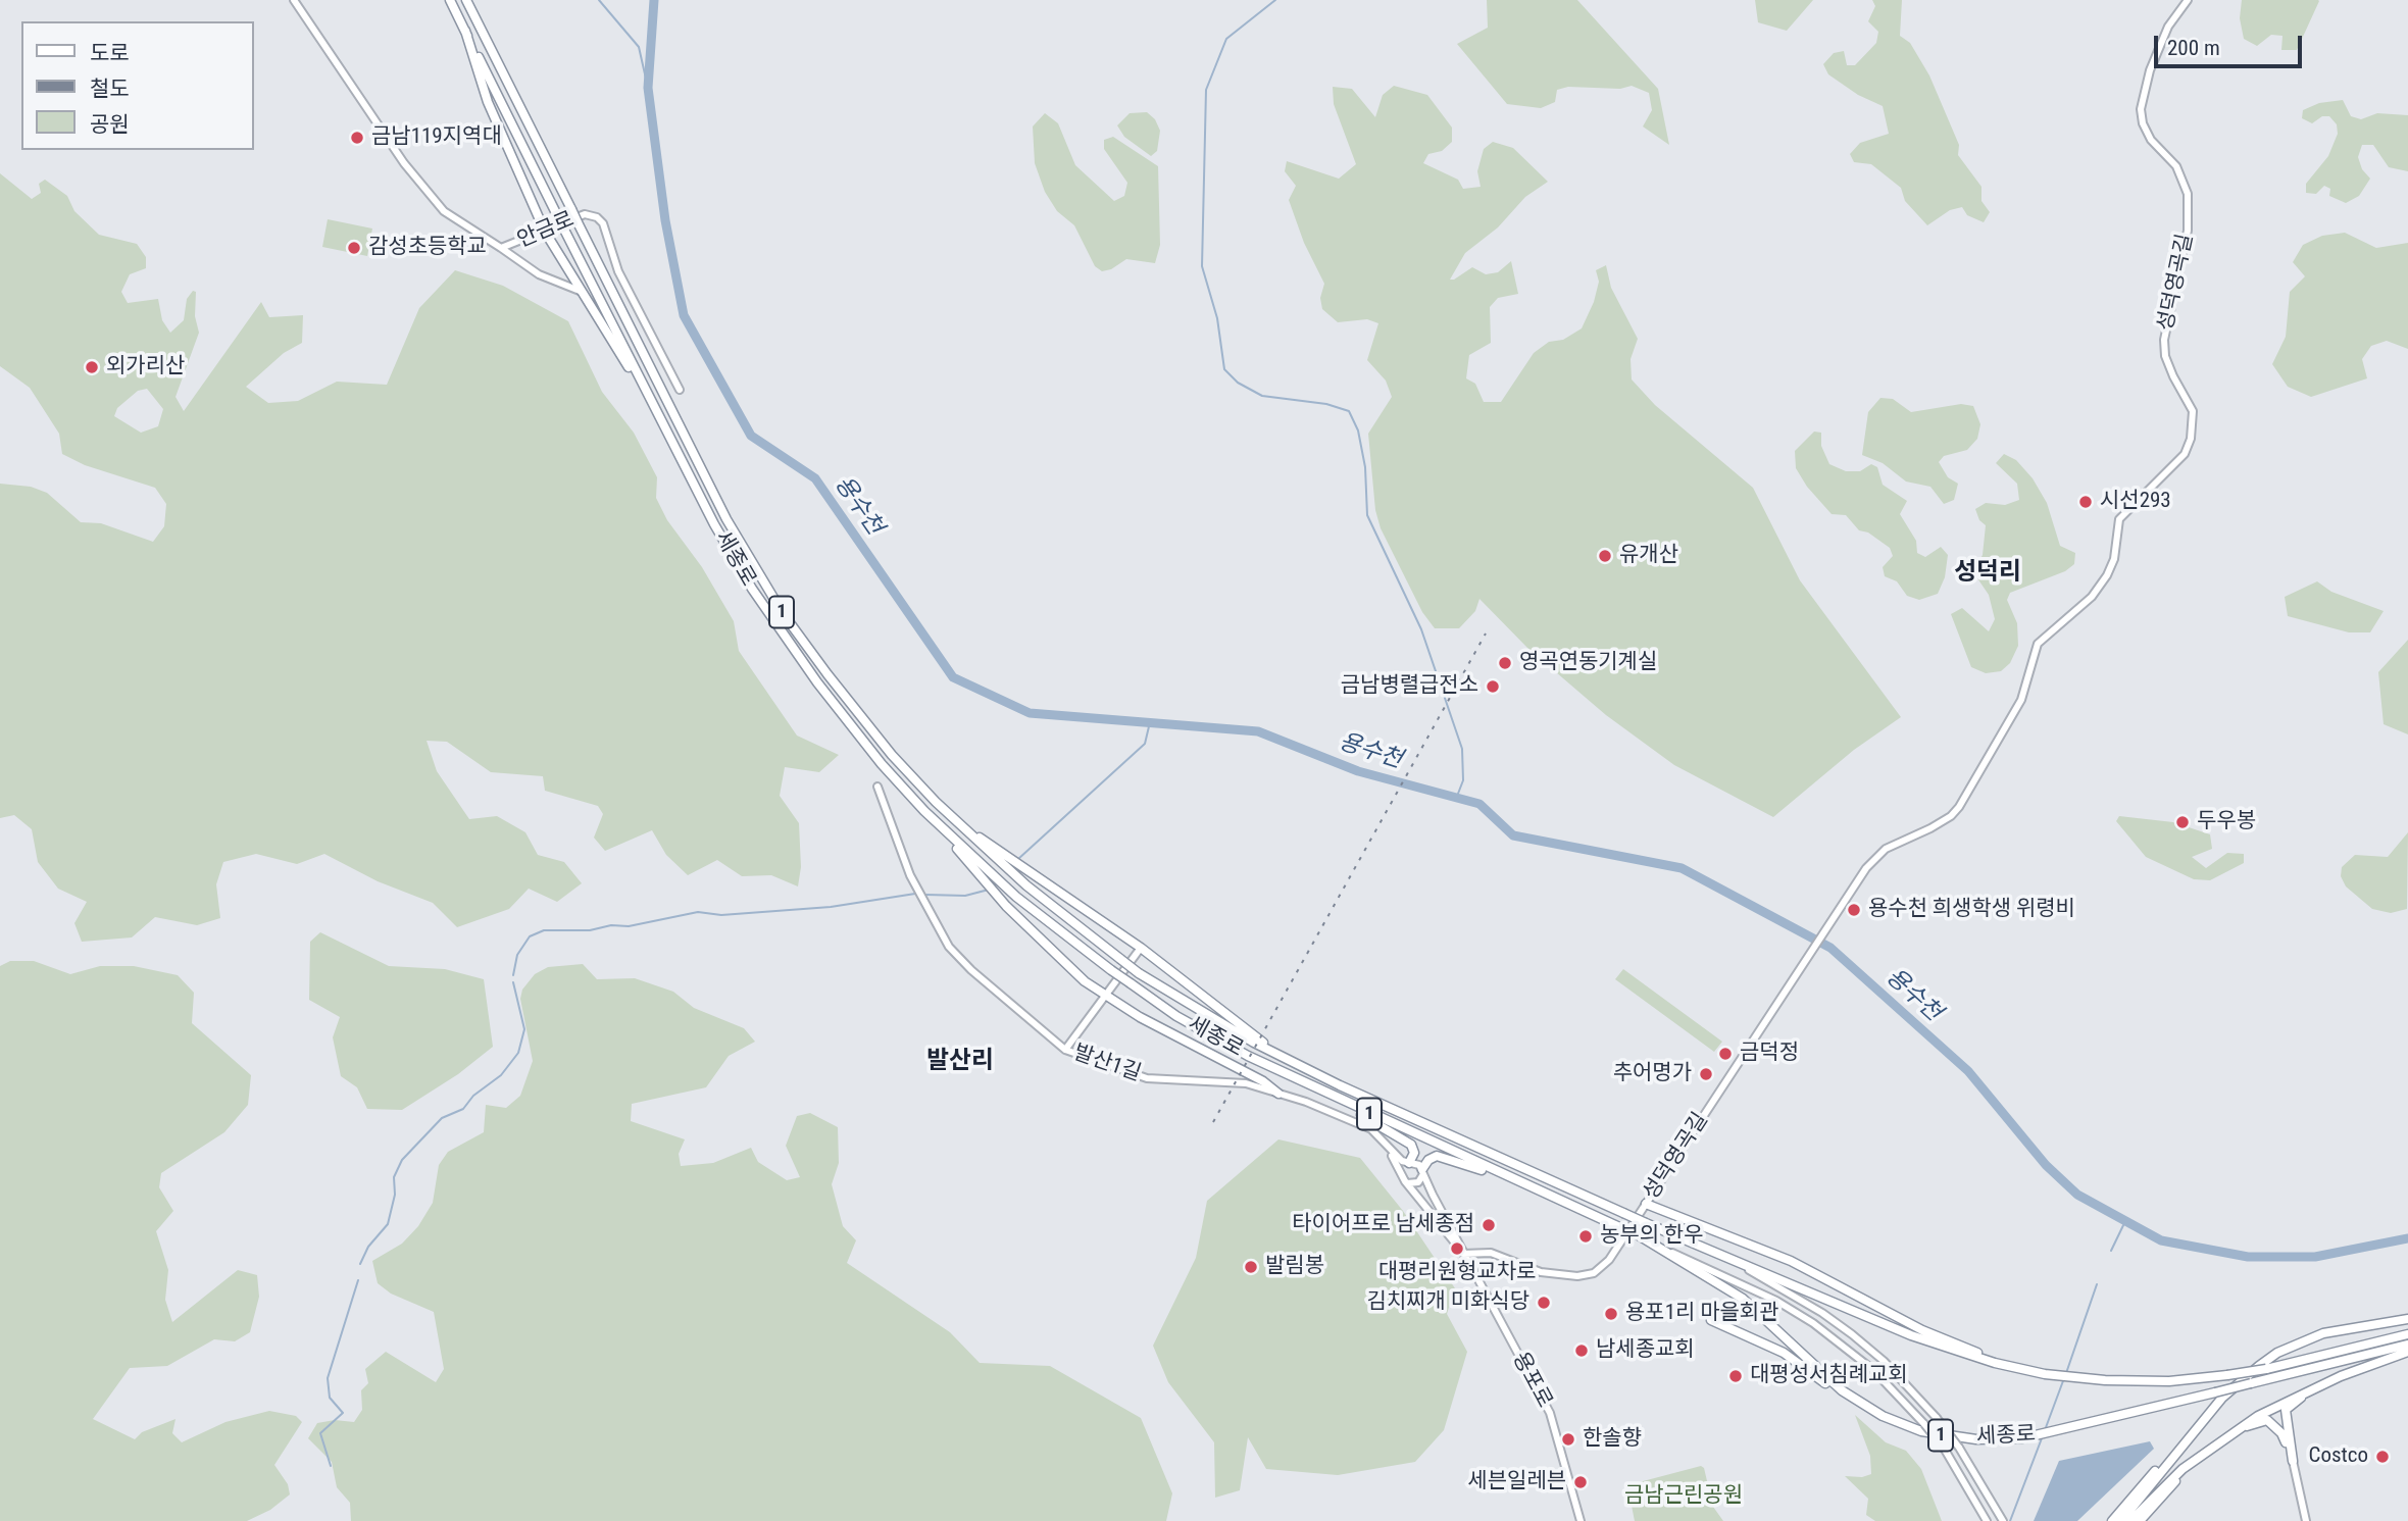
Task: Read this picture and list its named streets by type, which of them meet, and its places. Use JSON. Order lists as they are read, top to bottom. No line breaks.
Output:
{"streets":{"highway":["세종로","1"],"street":["안금로","성덕영곡길","발산1길","용포로"]},"crossings":[["성덕영곡길","용포로"]],"districts":["성덕리","발산리"],"water":["용수천"],"parks":["금남근린공원"],"places":["금남119지역대","감성초등학교","외가리산","시선293","유개산","영곡연동기계실","금남병렬급전소","두우봉","용수천 희생학생 위령비","금덕정","추어명가","타이어프로 남세종점","농부의 한우","대평리원형교차로","발림봉","김치찌개 미화식당","용포1리 마을회관","남세종교회","대평성서침례교회","한솔향","Costco","세븐일레븐"],"legend":["도로","철도","공원"],"scale_bar":"200 m"}
